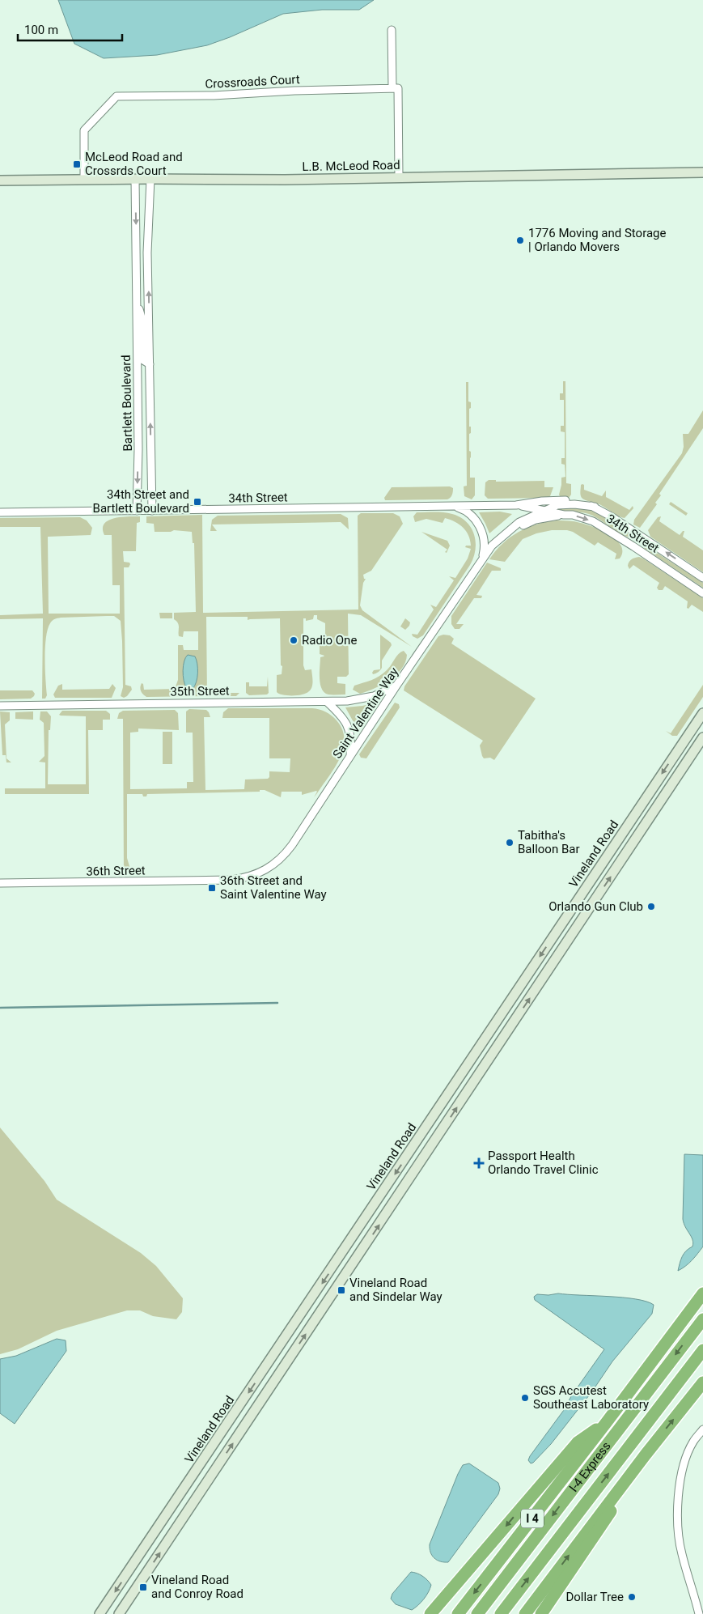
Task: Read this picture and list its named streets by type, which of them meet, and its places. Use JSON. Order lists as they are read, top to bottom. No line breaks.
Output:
{"streets":{"highway":["I-4 Express","I 4"],"street":["Crossroads Court","L.B. McLeod Road","Bartlett Boulevard","34th Street","35th Street","Saint Valentine Way","Vineland Road","36th Street"]},"crossings":[["Crossroads Court","L.B. McLeod Road"],["L.B. McLeod Road","Bartlett Boulevard"],["Bartlett Boulevard","34th Street"],["34th Street","Saint Valentine Way"],["35th Street","Saint Valentine Way"],["Saint Valentine Way","36th Street"]],"places":{"transit":["McLeod Road and Crossrds Court","34th Street and Bartlett Boulevard","36th Street and Saint Valentine Way","Vineland Road and Sindelar Way","Vineland Road and Conroy Road"],"other":["1776 Moving and Storage | Orlando Movers","Radio One","Tabitha's Balloon Bar","Orlando Gun Club","SGS Accutest Southeast Laboratory","Dollar Tree"],"health":["Passport Health Orlando Travel Clinic"]},"scale_bar":"100 m"}
